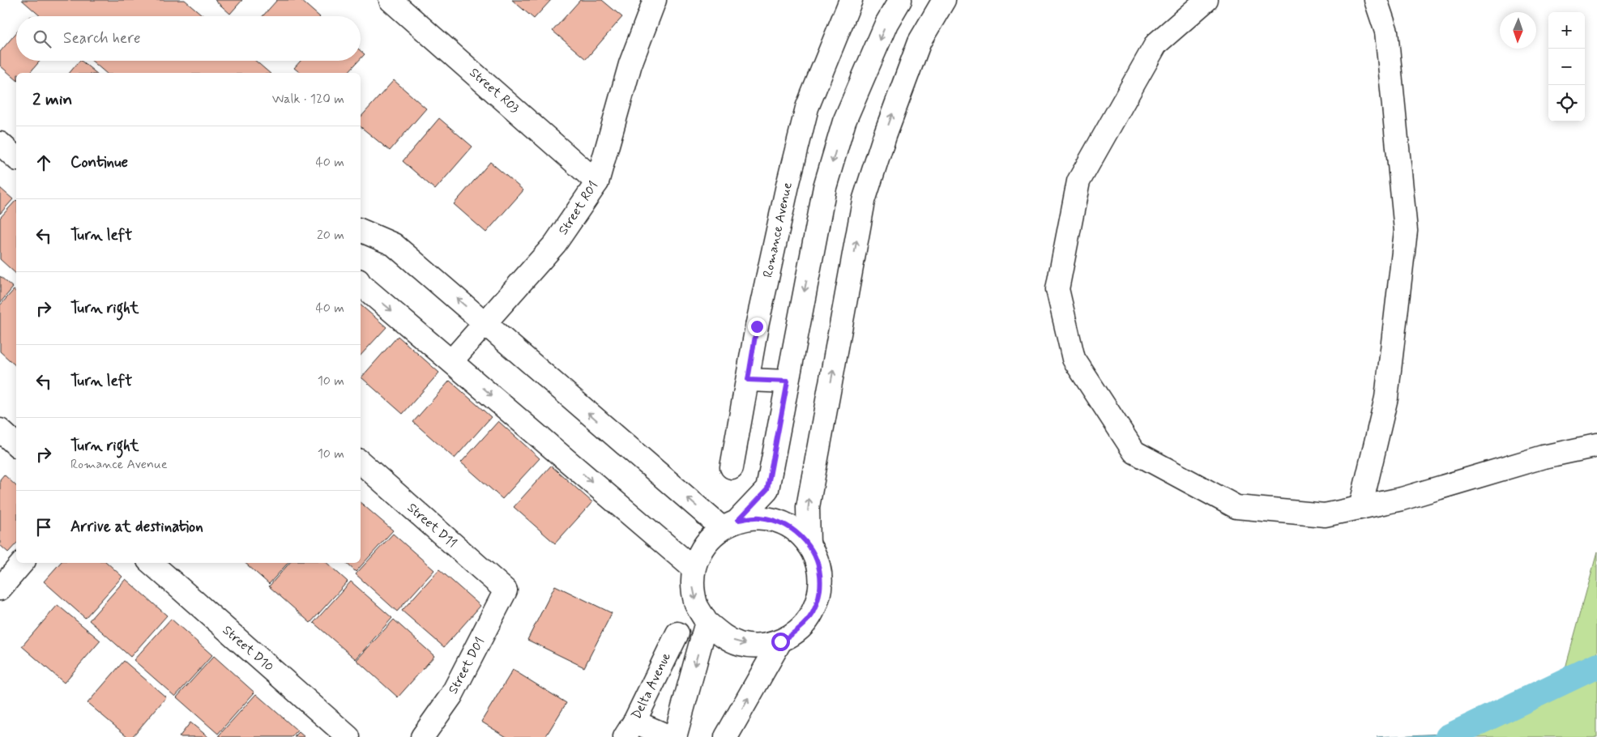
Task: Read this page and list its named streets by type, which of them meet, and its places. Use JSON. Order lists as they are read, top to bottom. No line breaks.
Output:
{"streets":{"street":["Street R03","Street R01","Romance Avenue","Street D11","Street D10","Street D01","Delta Avenue"]},"crossings":[["Street R03","Street R01"],["Street D11","Street D01"]],"north":"bottom","page":{"map_buttons":["+","−"],"search":"Search here","heading":["2 min","Walk · 120 m"],"list":[["Continue","40 m"],["Turn left","20 m"],["Turn right","40 m"],["Turn left","10 m"],["Turn right","Romance Avenue","10 m"],"Arrive at destination"]}}
